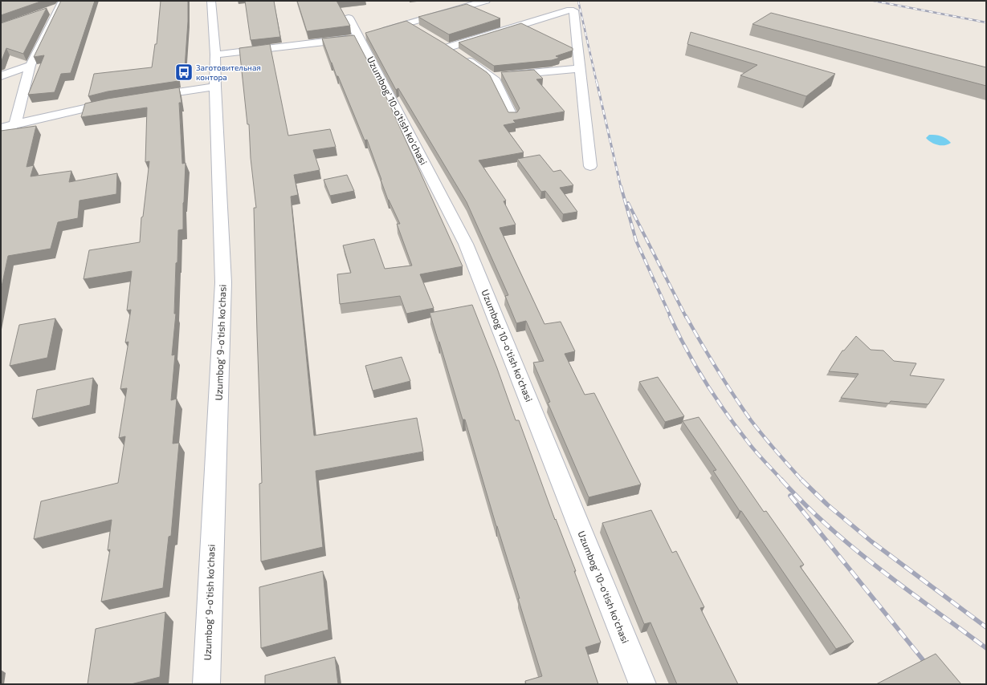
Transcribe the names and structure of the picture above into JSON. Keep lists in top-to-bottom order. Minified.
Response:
{"streets":{"street":["Uzumbog' 10-o'tish ko'chasi","Uzumbog' 9-o'tish ko'chasi"]},"places":{"bus stop":["Заготовительная контора"]}}
